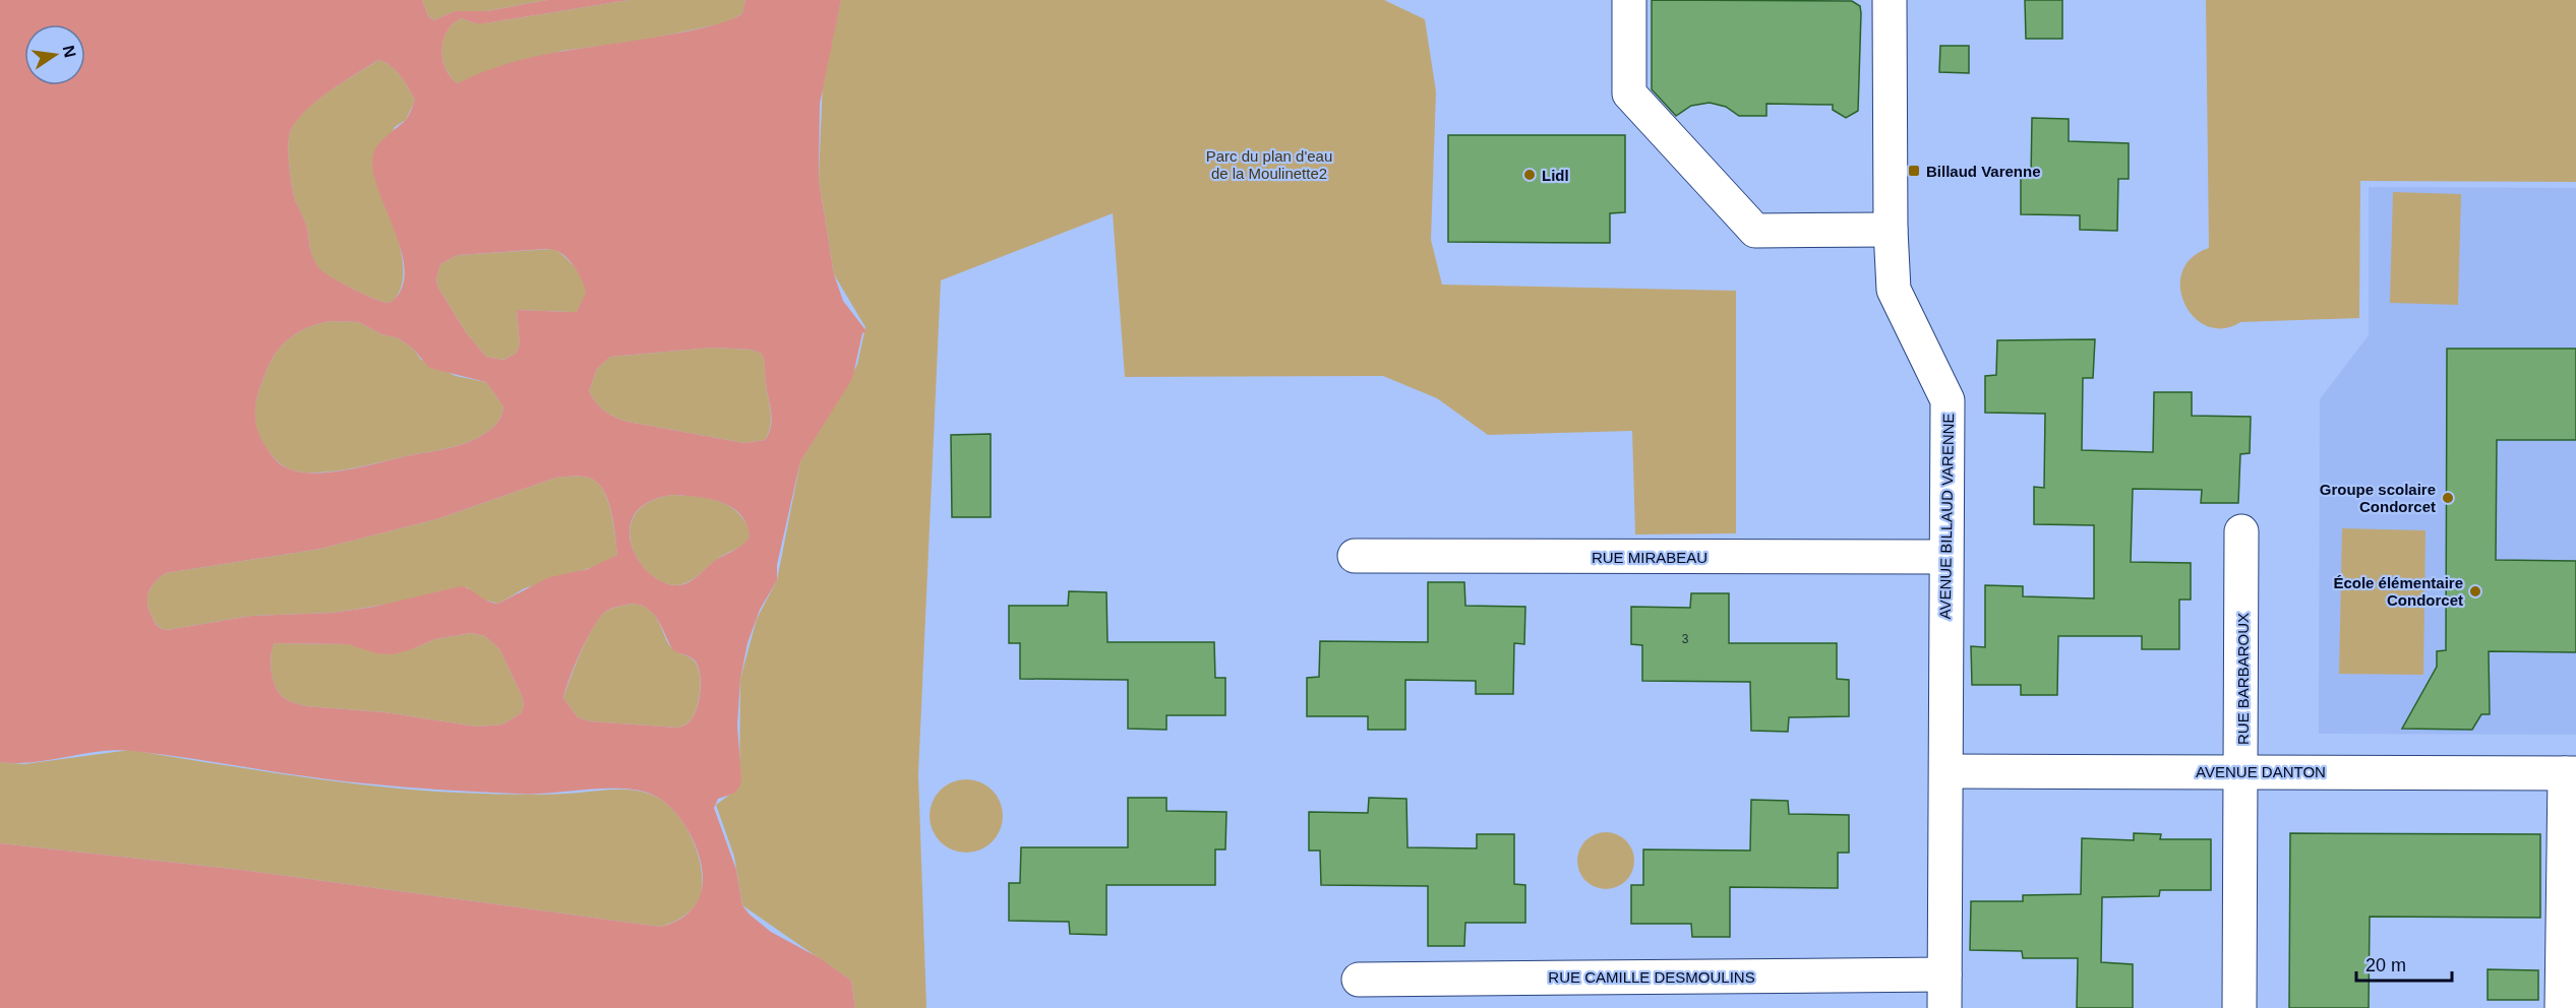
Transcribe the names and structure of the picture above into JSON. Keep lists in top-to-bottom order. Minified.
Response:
{"streets":{"street":["AVENUE BILLAUD VARENNE","RUE MIRABEAU","RUE BARBAROUX","AVENUE DANTON","RUE CAMILLE DESMOULINS"]},"crossings":[["AVENUE BILLAUD VARENNE","RUE MIRABEAU"],["AVENUE BILLAUD VARENNE","AVENUE DANTON"],["AVENUE BILLAUD VARENNE","RUE CAMILLE DESMOULINS"],["RUE BARBAROUX","AVENUE DANTON"]],"parks":["Parc du plan d'eau de la Moulinette2"],"places":{"transit":["Billaud Varenne"],"other":["Lidl","Groupe scolaire Condorcet","École élémentaire Condorcet"]},"house_numbers":["3"],"scale_bar":"20 m","north":"right"}
